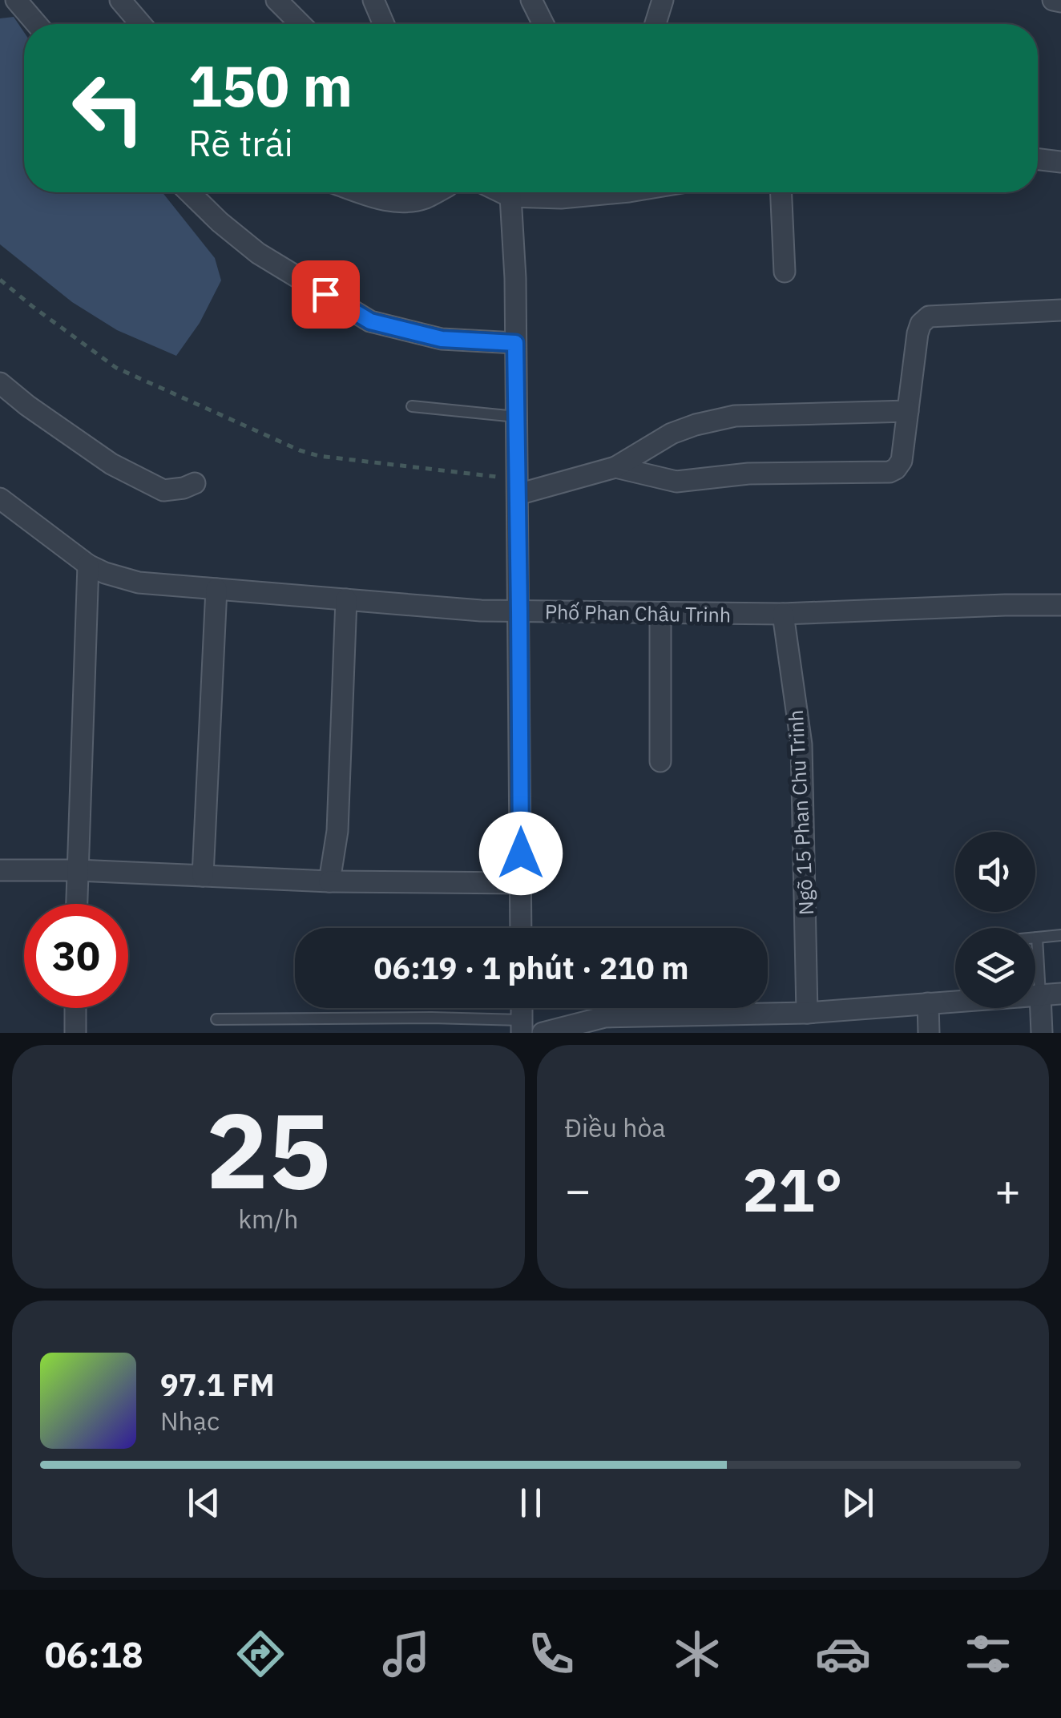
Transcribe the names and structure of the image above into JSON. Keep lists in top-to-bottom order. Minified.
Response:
{"streets":{"street":["Phố Phan Châu Trinh","Ngõ 15 Phan Chu Trinh"]},"crossings":[["Phố Phan Châu Trinh","Ngõ 15 Phan Chu Trinh"]],"page":{"turn":["150 m","Rẽ trái"],"limit":"30","trip":"06:19 · 1 phút · 210 m","tile":[["25","km/h"],"Điều hòa"],"heat":["−","21°","+"],"song":["97.1 FM","Nhạc"],"tabs":"06:18"}}
